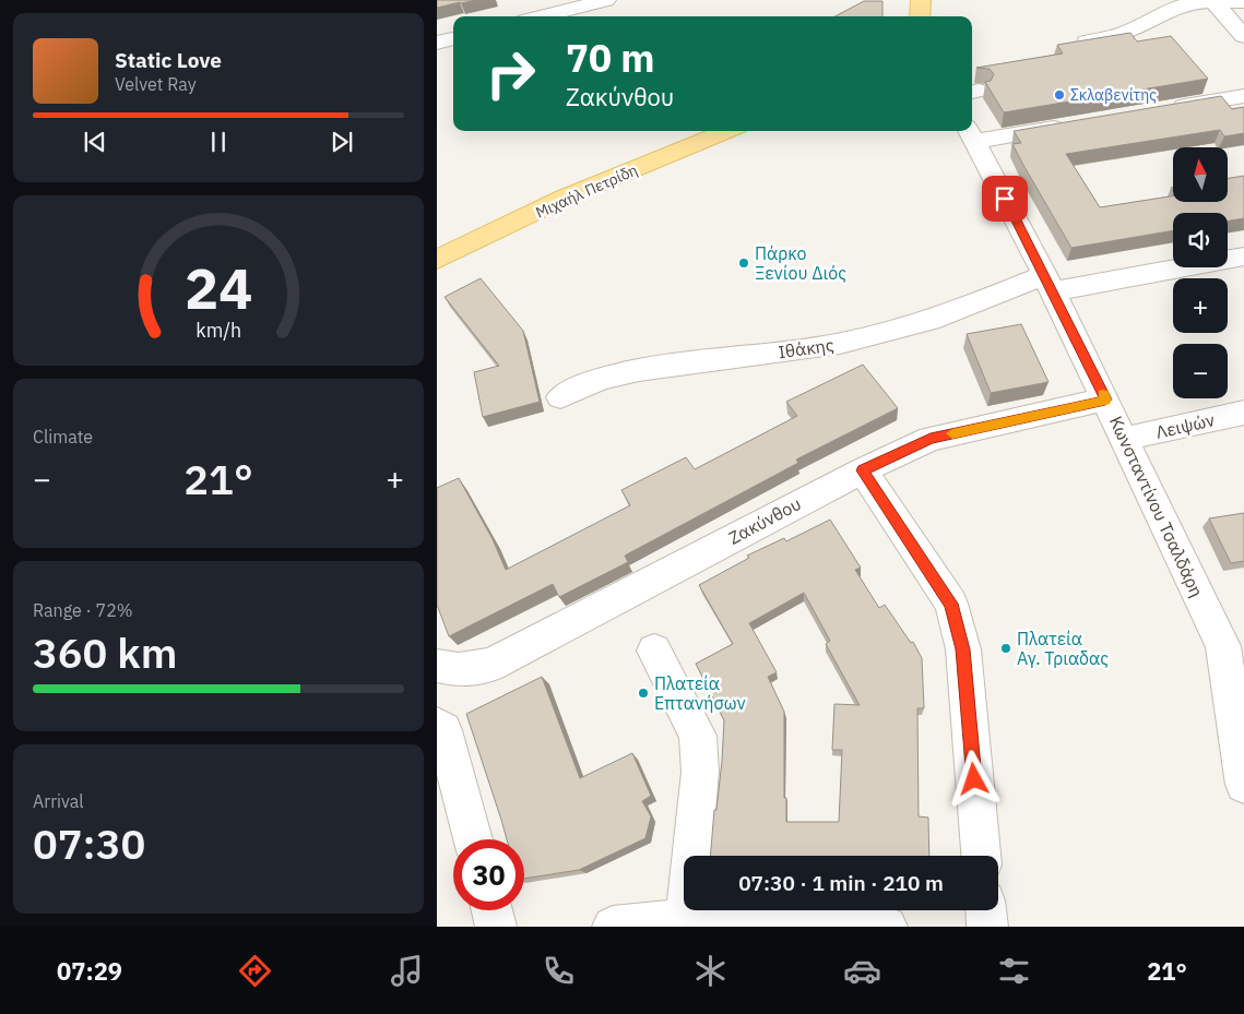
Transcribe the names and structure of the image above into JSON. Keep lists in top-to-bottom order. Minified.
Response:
{"streets":{"main road":["Μιχαήλ Πετρίδη"],"street":["Ιθάκης","Λειψών","Κωνσταντίνου Τσαλδάρη","Ζακύνθου"]},"crossings":[["Ιθάκης","Κωνσταντίνου Τσαλδάρη"],["Λειψών","Κωνσταντίνου Τσαλδάρη"],["Κωνσταντίνου Τσαλδάρη","Ζακύνθου"]],"places":["Σκλαβενίτης","Πάρκο Ξενίου Διός","Πλατεία Αγ. Τριαδας","Πλατεία Επτανήσων"],"north":"top","page":{"turn":["70 m","Ζακύνθου"],"song":["Static Love","Velvet Ray"],"map_buttons":["+","−"],"tile":["Climate",["Range · 72%","360 km"],["Arrival","07:30"]],"heat":["−","21°","+"],"limit":"30","trip":"07:30 · 1 min · 210 m","tabs":["07:29","21°"],"gauge":["24","km/h"]}}
